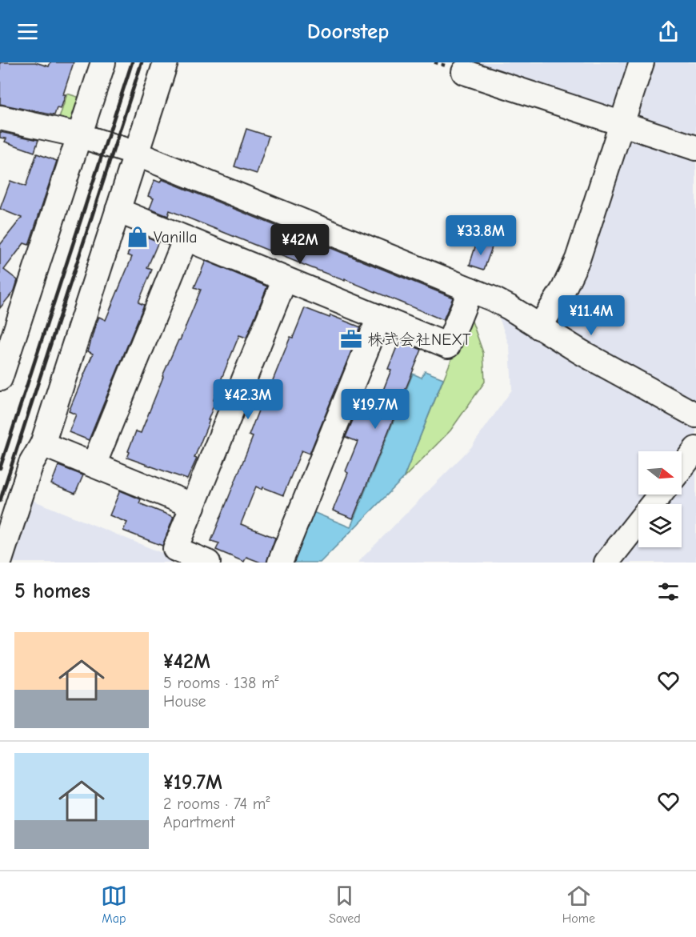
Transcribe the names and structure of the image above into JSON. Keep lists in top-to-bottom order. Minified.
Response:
{"places":{"shop":["Vanilla"],"office":["株式会社NEXT"]},"north":"right","page":{"header":"Doorstep","price":["¥33.8M","¥42M","¥11.4M","¥42.3M","¥19.7M"],"heading":"5 homes","list":[{"name":"¥42M","note":"5 rooms · 138 m² · House"},{"name":"¥19.7M","note":"2 rooms · 74 m² · Apartment"}],"tabs":["Map","Saved","Home"]}}
